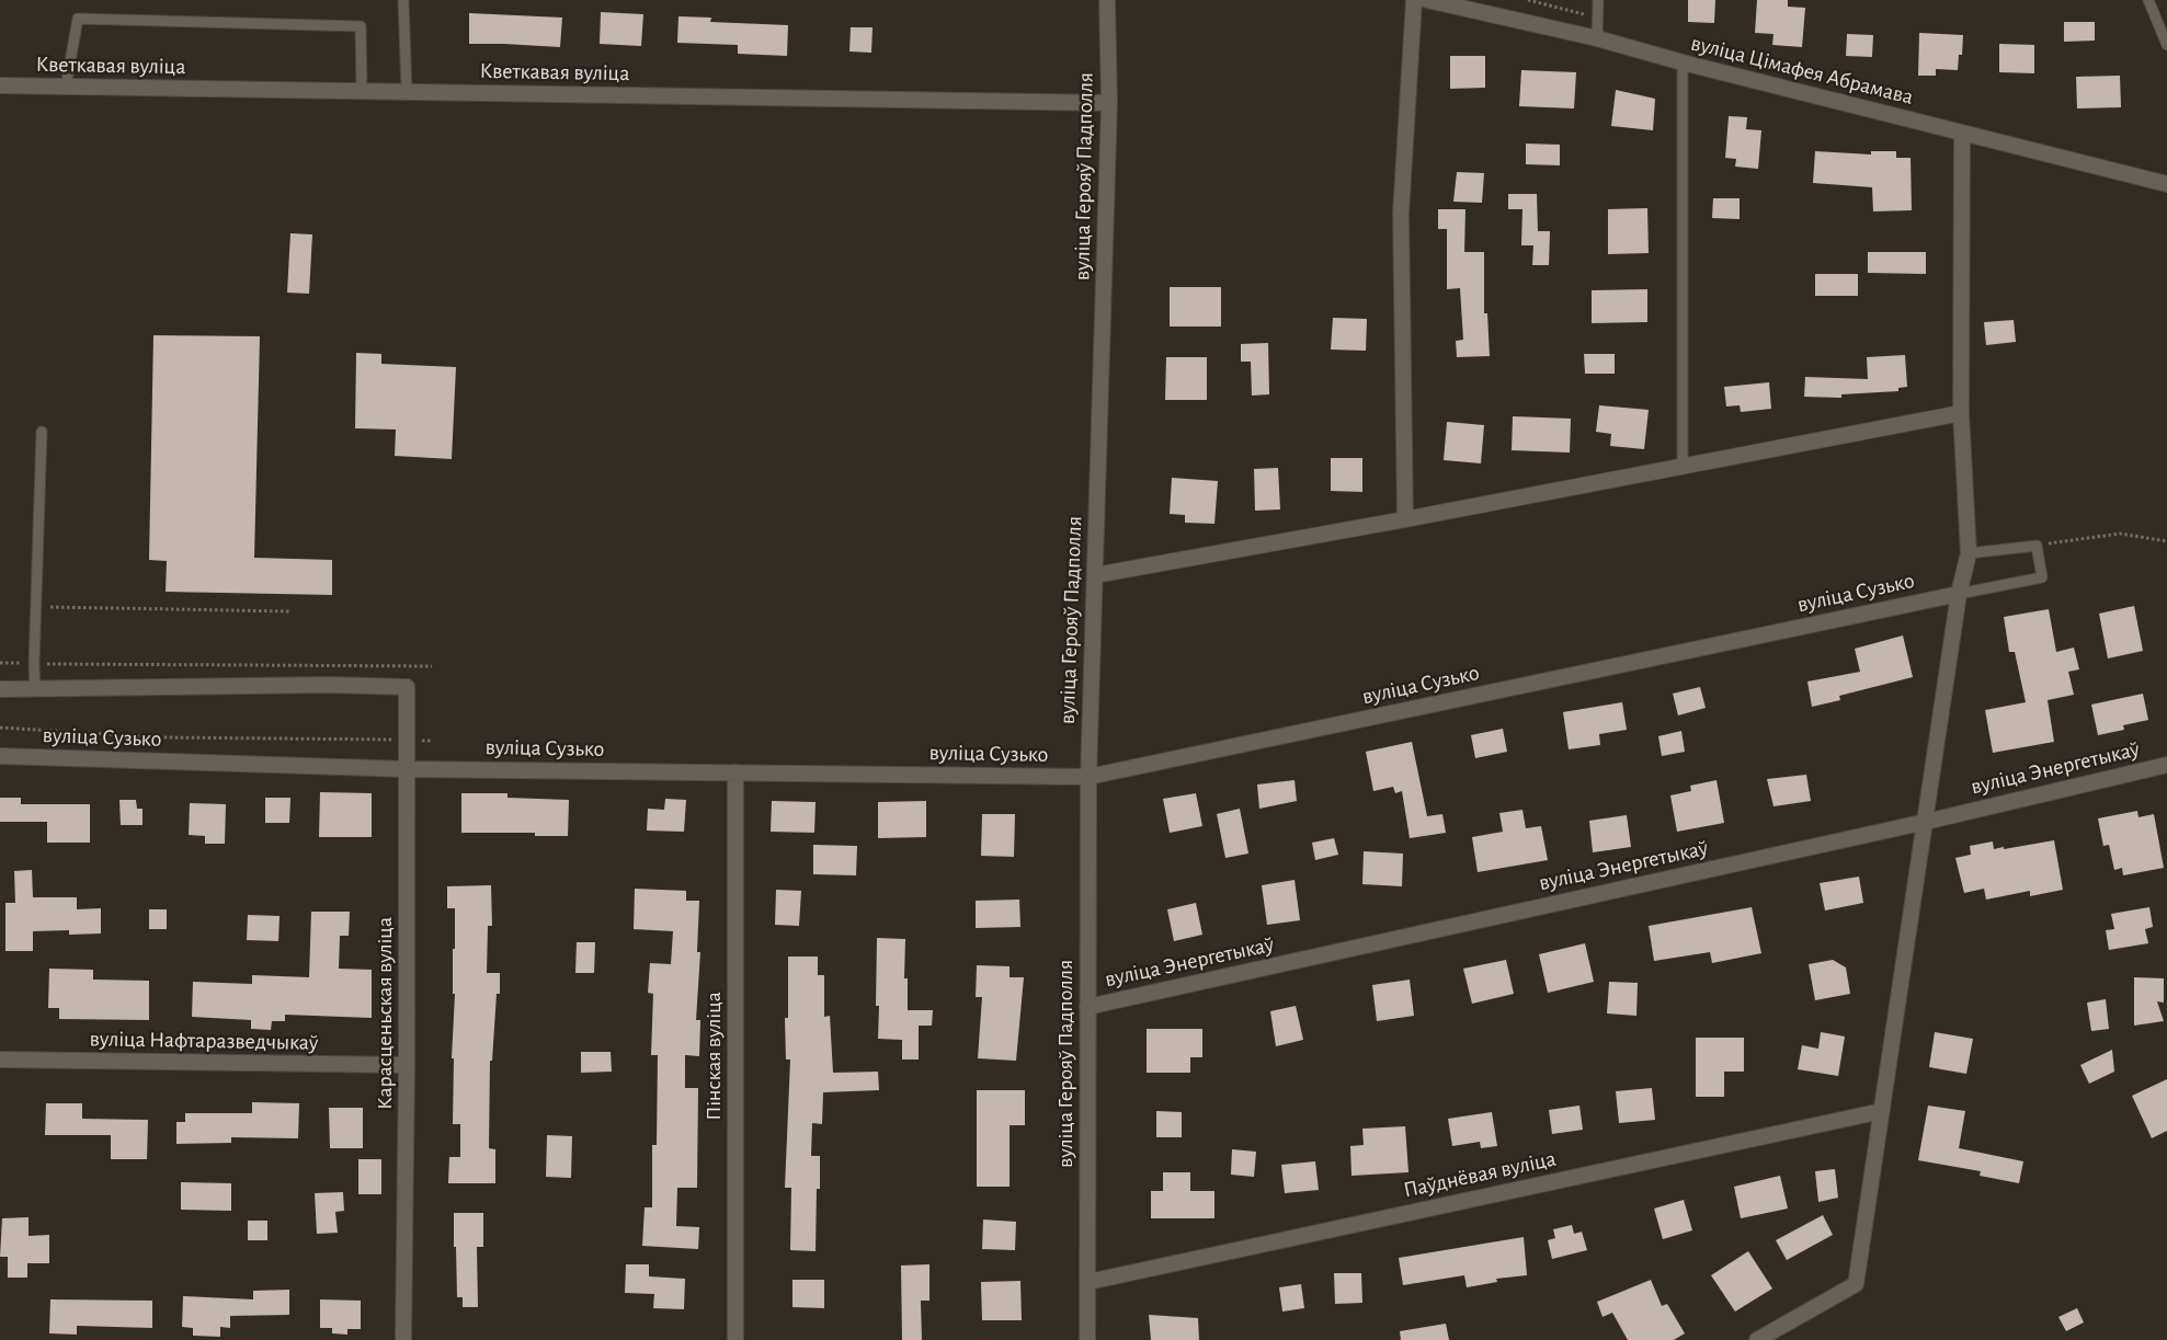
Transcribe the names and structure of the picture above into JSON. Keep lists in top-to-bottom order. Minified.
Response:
{"streets":{"street":["Кветкавая вуліца","вуліца Цімафея Абрамава","вуліца Герояў Падполля","вуліца Сузько","вуліца Энергетыкаў","Карасценьская вуліца","вуліца Нафтаразведчыкаў","Пінская вуліца","Паўднёвая вуліца"]},"crossings":[["Кветкавая вуліца","вуліца Герояў Падполля"],["вуліца Герояў Падполля","вуліца Сузько"],["вуліца Герояў Падполля","вуліца Энергетыкаў"],["вуліца Герояў Падполля","Паўднёвая вуліца"],["вуліца Сузько","Карасценьская вуліца"],["вуліца Сузько","Пінская вуліца"],["Карасценьская вуліца","вуліца Нафтаразведчыкаў"]]}
